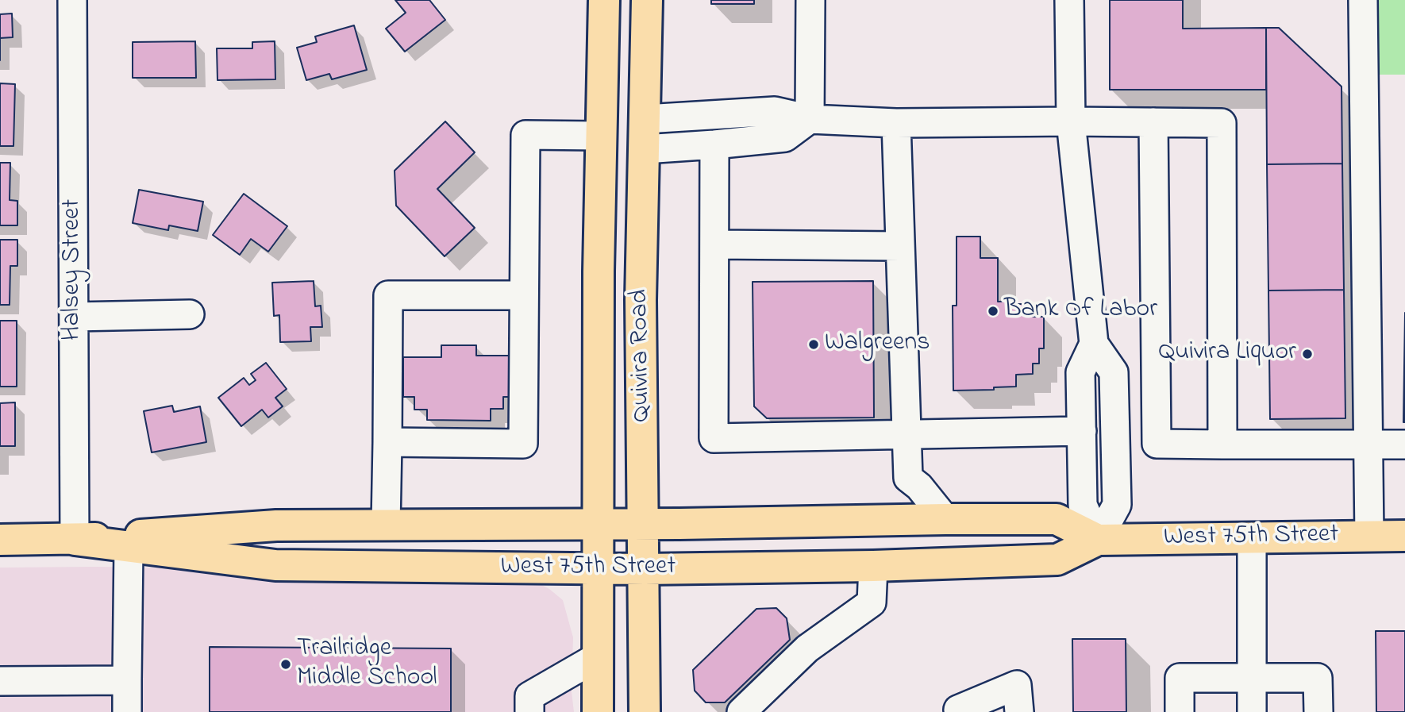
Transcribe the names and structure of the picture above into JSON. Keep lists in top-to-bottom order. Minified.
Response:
{"streets":{"main road":["Quivira Road","West 75th Street"],"street":["Halsey Street"]},"crossings":[["Halsey Street","West 75th Street"],["Quivira Road","West 75th Street"]],"places":["Bank Of Labor","Walgreens","Quivira Liquor","Trailridge Middle School"]}
